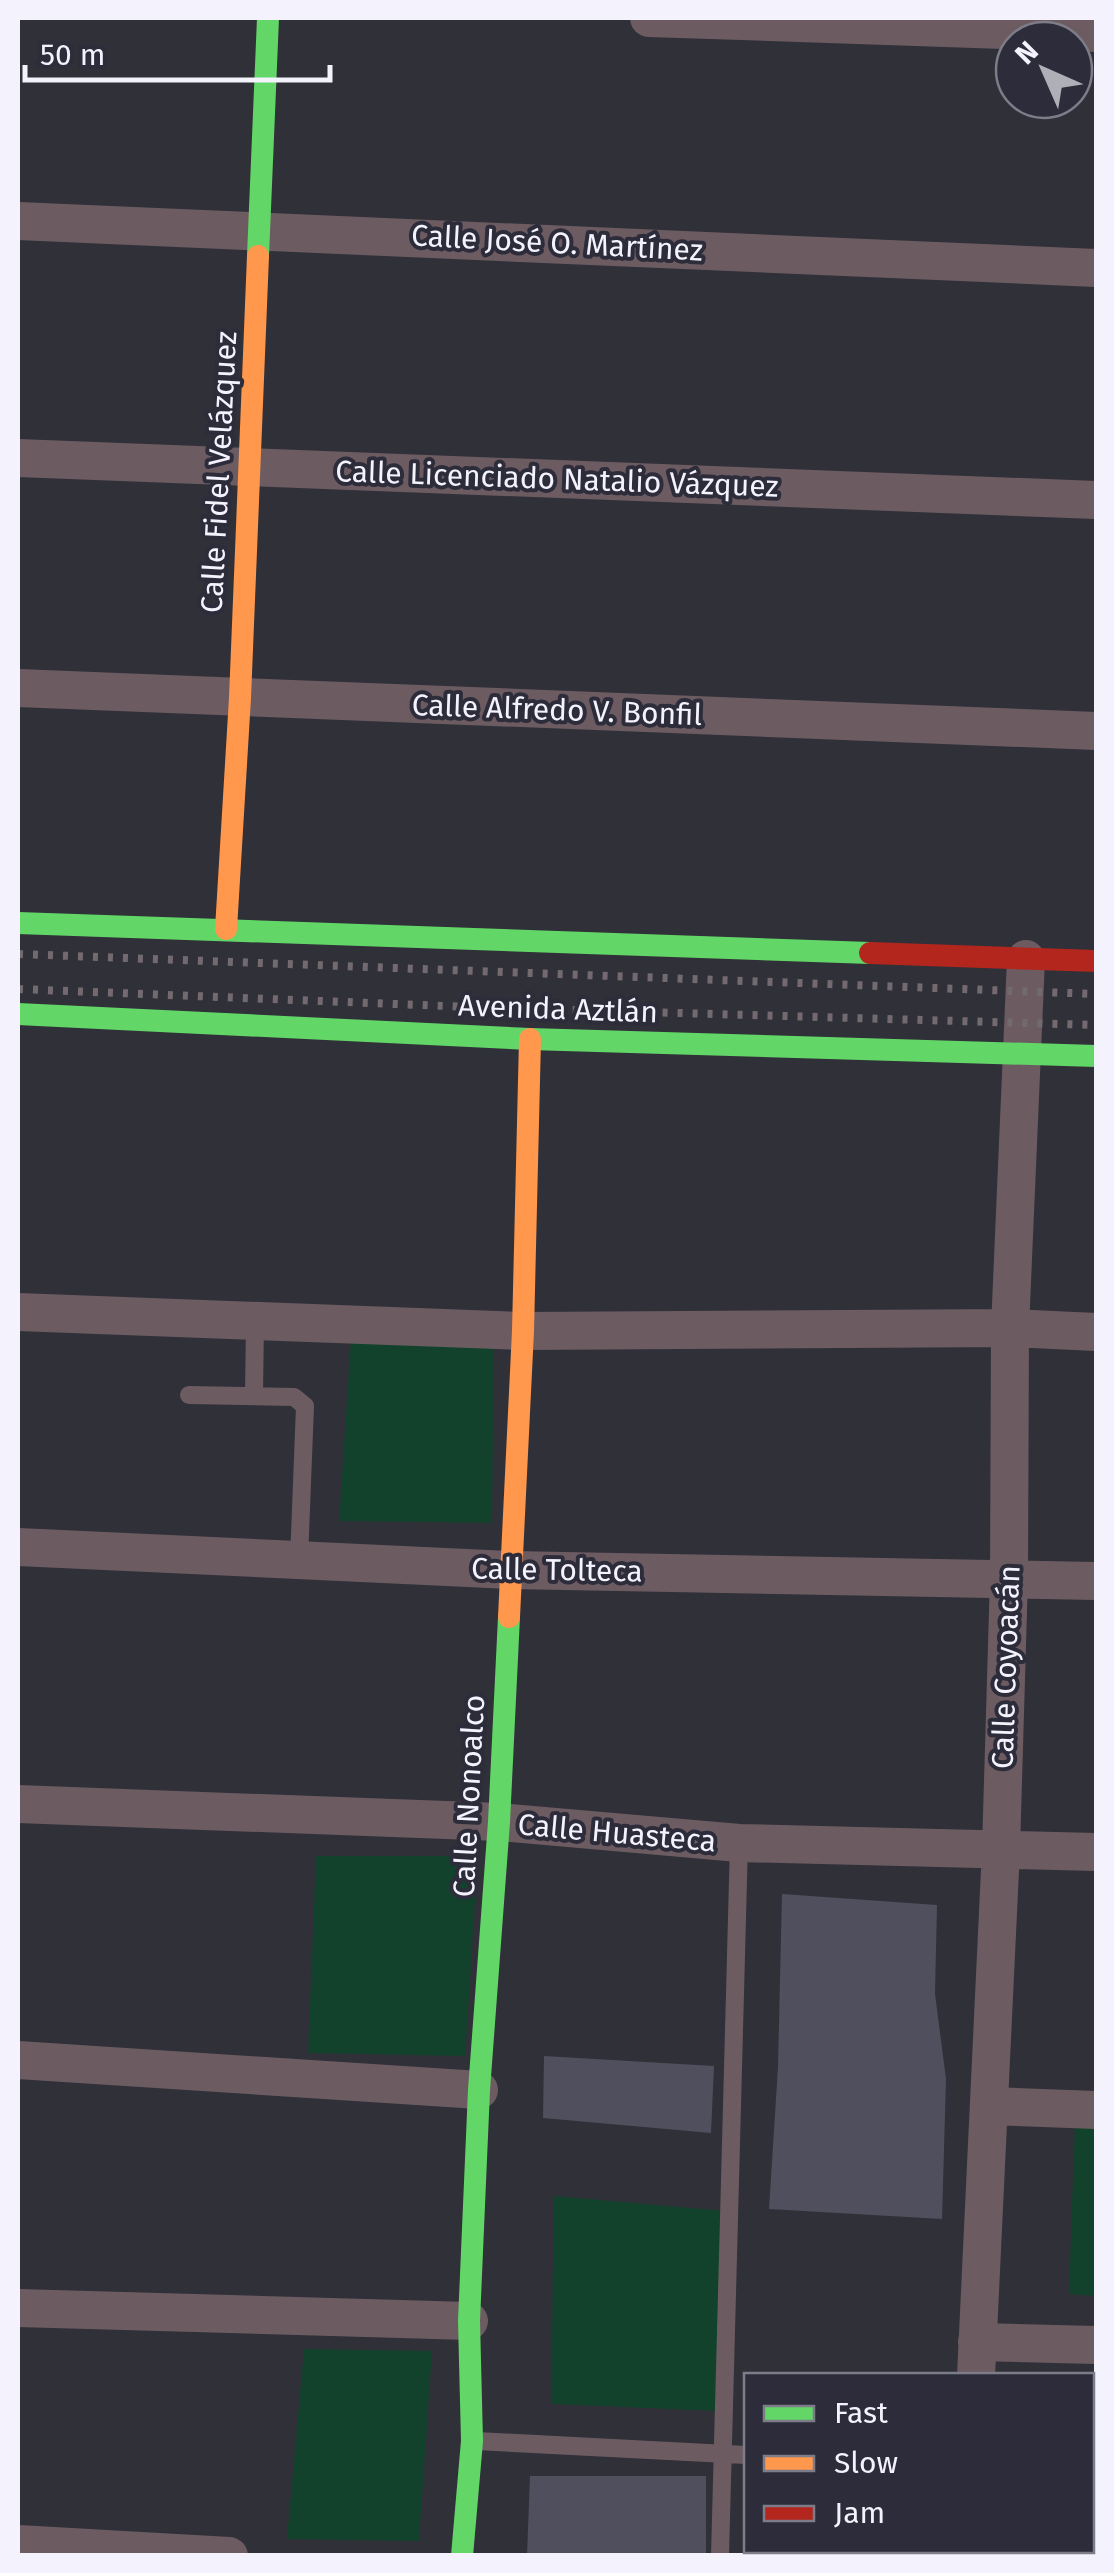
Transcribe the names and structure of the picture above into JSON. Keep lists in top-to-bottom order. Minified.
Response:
{"streets":{"street":["Calle José O. Martínez","Calle Fidel Velázquez","Calle Licenciado Natalio Vázquez","Calle Alfredo V. Bonfil","Avenida Aztlán","Calle Tolteca","Calle Coyoacán","Calle Nonoalco","Calle Huasteca"]},"crossings":[["Calle José O. Martínez","Calle Fidel Velázquez"],["Calle Fidel Velázquez","Calle Licenciado Natalio Vázquez"],["Calle Fidel Velázquez","Calle Alfredo V. Bonfil"],["Avenida Aztlán","Calle Coyoacán"],["Avenida Aztlán","Calle Nonoalco"],["Calle Tolteca","Calle Coyoacán"],["Calle Tolteca","Calle Nonoalco"],["Calle Coyoacán","Calle Huasteca"],["Calle Nonoalco","Calle Huasteca"]],"legend":["Fast","Slow","Jam"],"scale_bar":"50 m","north":"top left"}
